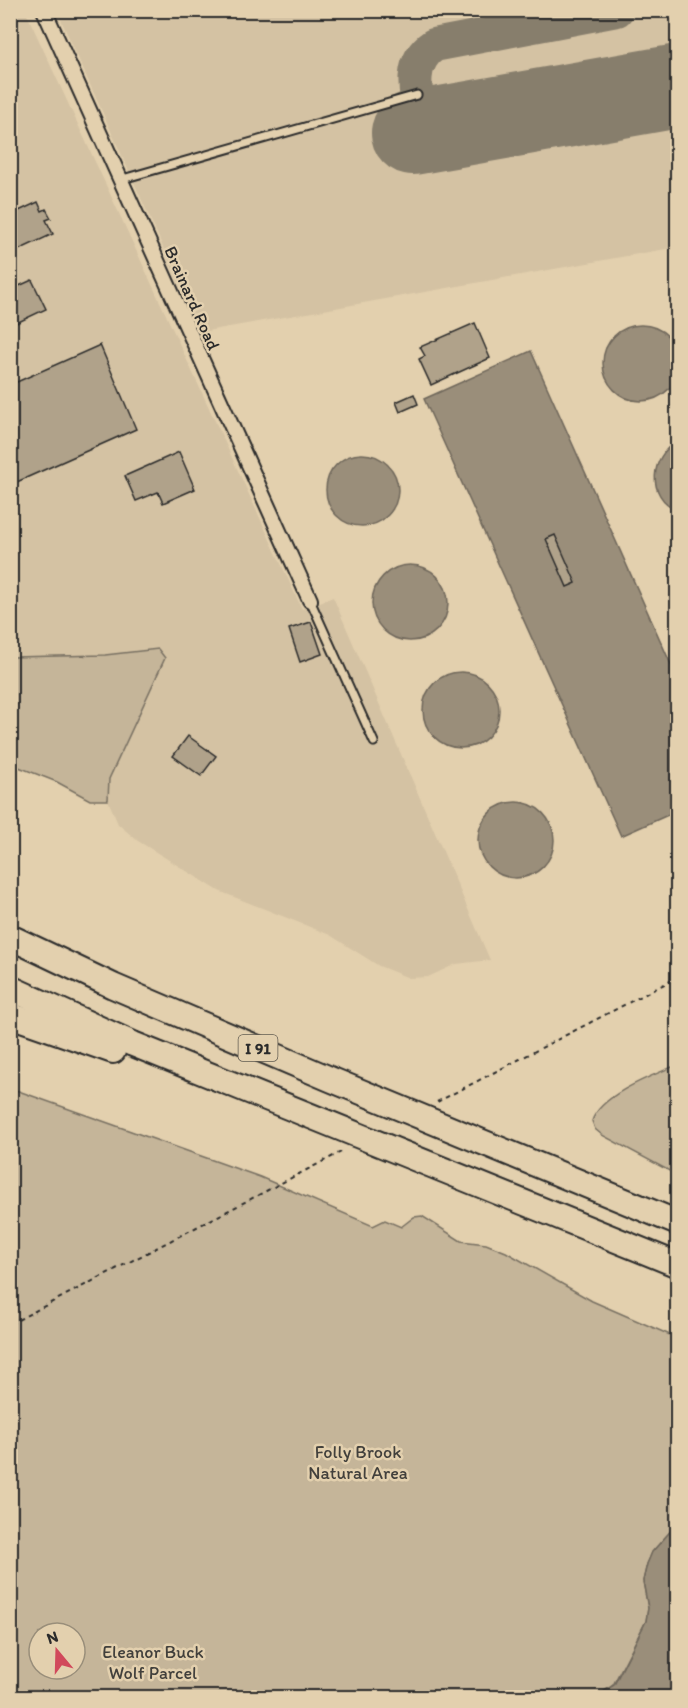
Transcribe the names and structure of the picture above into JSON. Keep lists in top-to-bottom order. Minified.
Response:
{"streets":{"highway":["I 91"],"street":["Brainard Road"]},"parks":["Folly Brook Natural Area","Eleanor Buck Wolf Parcel"],"north":"top"}
